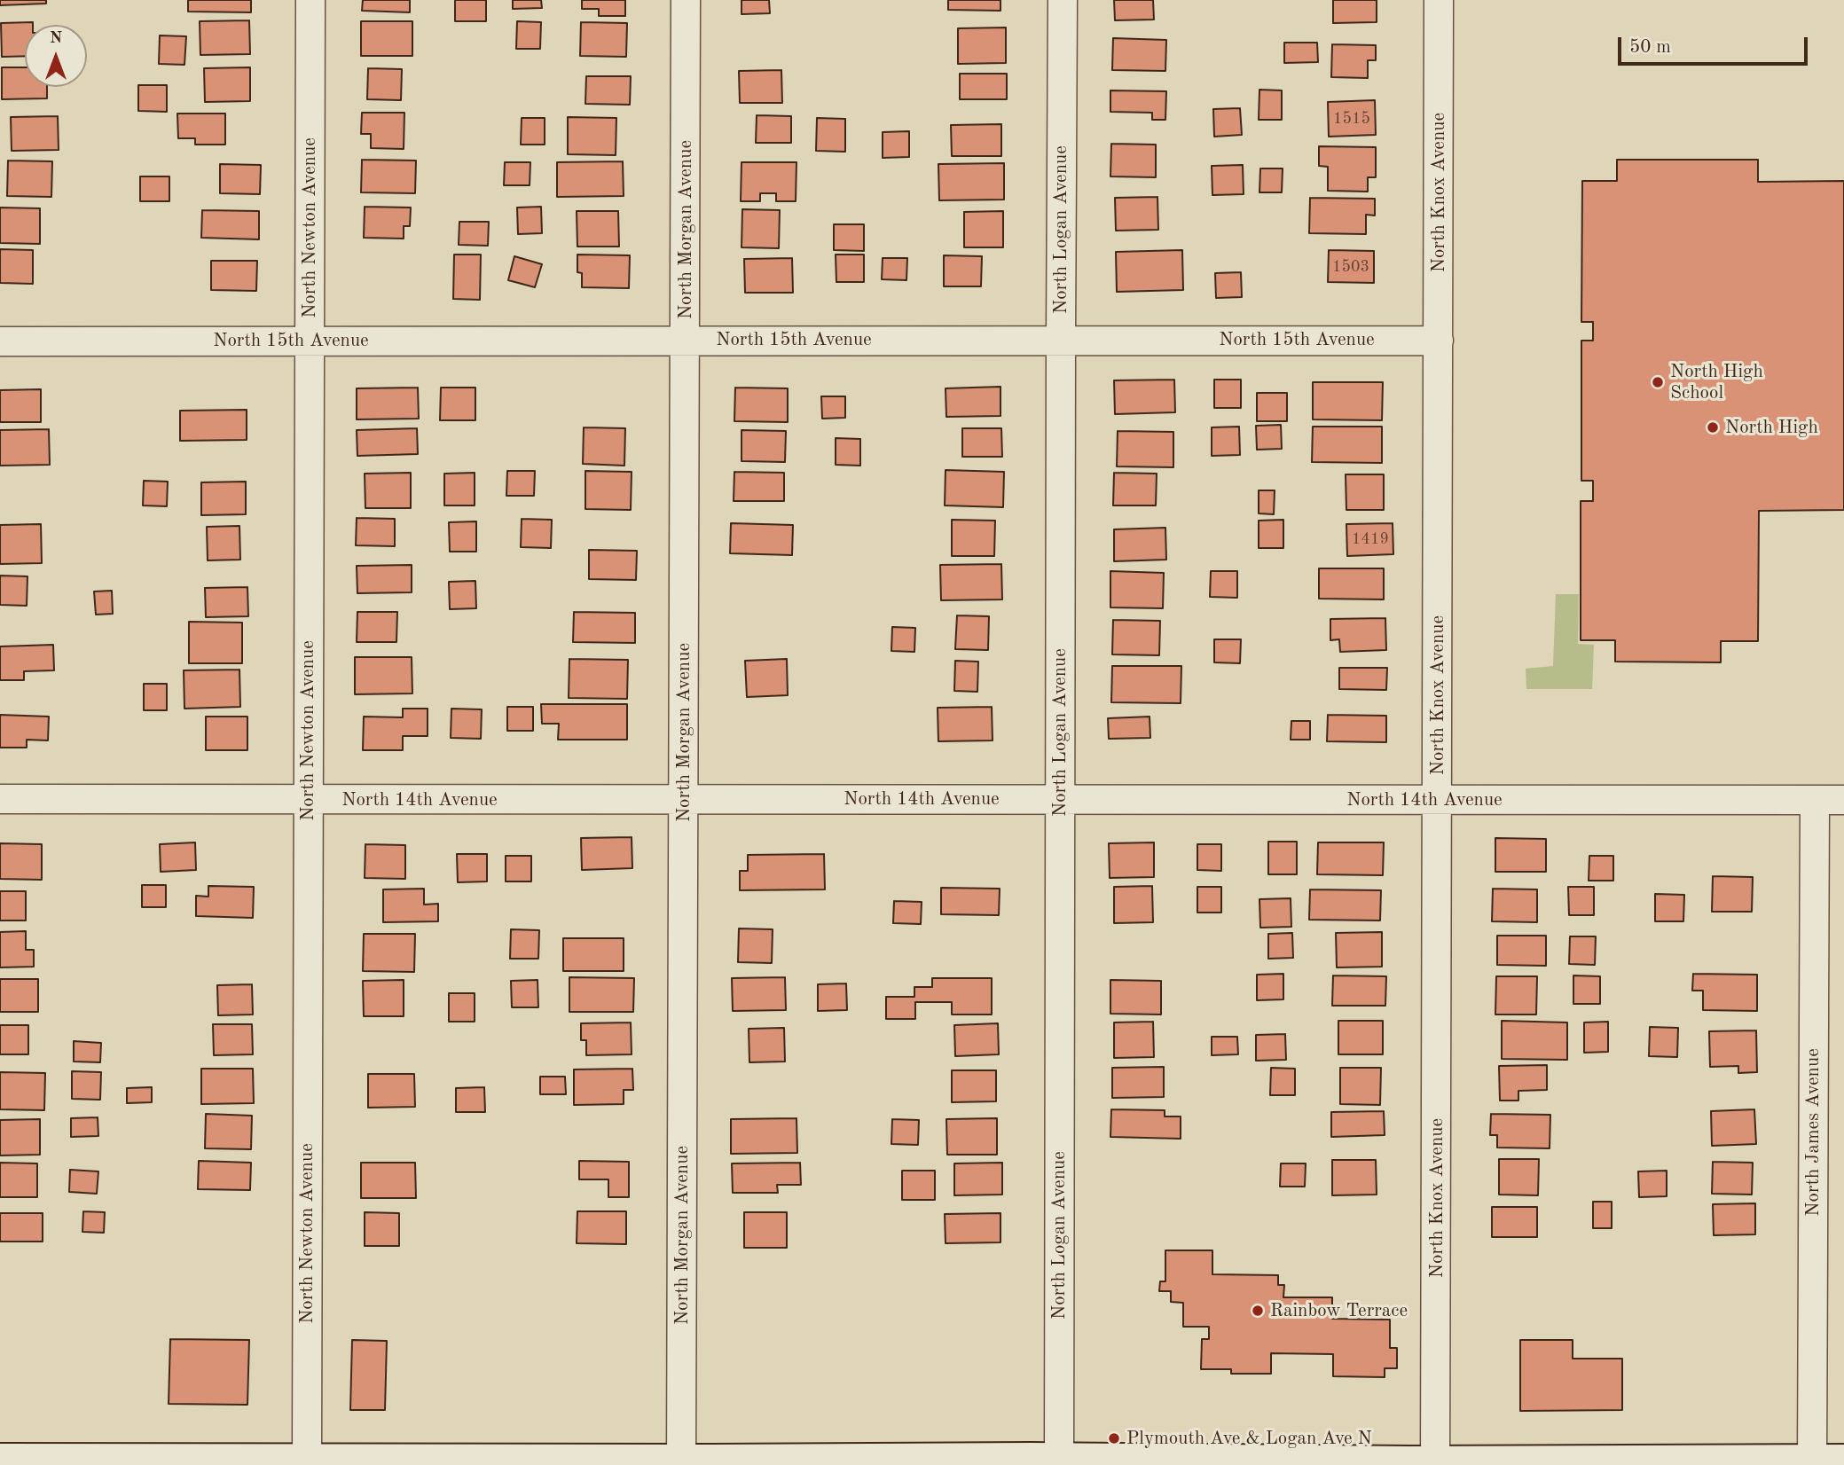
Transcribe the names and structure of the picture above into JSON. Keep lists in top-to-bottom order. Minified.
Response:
{"streets":{"street":["North Knox Avenue","North Newton Avenue","North Morgan Avenue","North Logan Avenue","North 15th Avenue","North 14th Avenue","North James Avenue"]},"crossings":[["North Knox Avenue","North 15th Avenue"],["North Knox Avenue","North 14th Avenue"],["North Newton Avenue","North 15th Avenue"],["North Newton Avenue","North 14th Avenue"],["North Morgan Avenue","North 15th Avenue"],["North Morgan Avenue","North 14th Avenue"],["North Logan Avenue","North 15th Avenue"],["North Logan Avenue","North 14th Avenue"],["North 14th Avenue","North James Avenue"]],"places":["North High School","North High","Rainbow Terrace","Plymouth Ave & Logan Ave N"],"house_numbers":["1515","1503","1419"],"scale_bar":"50 m","north":"top"}
